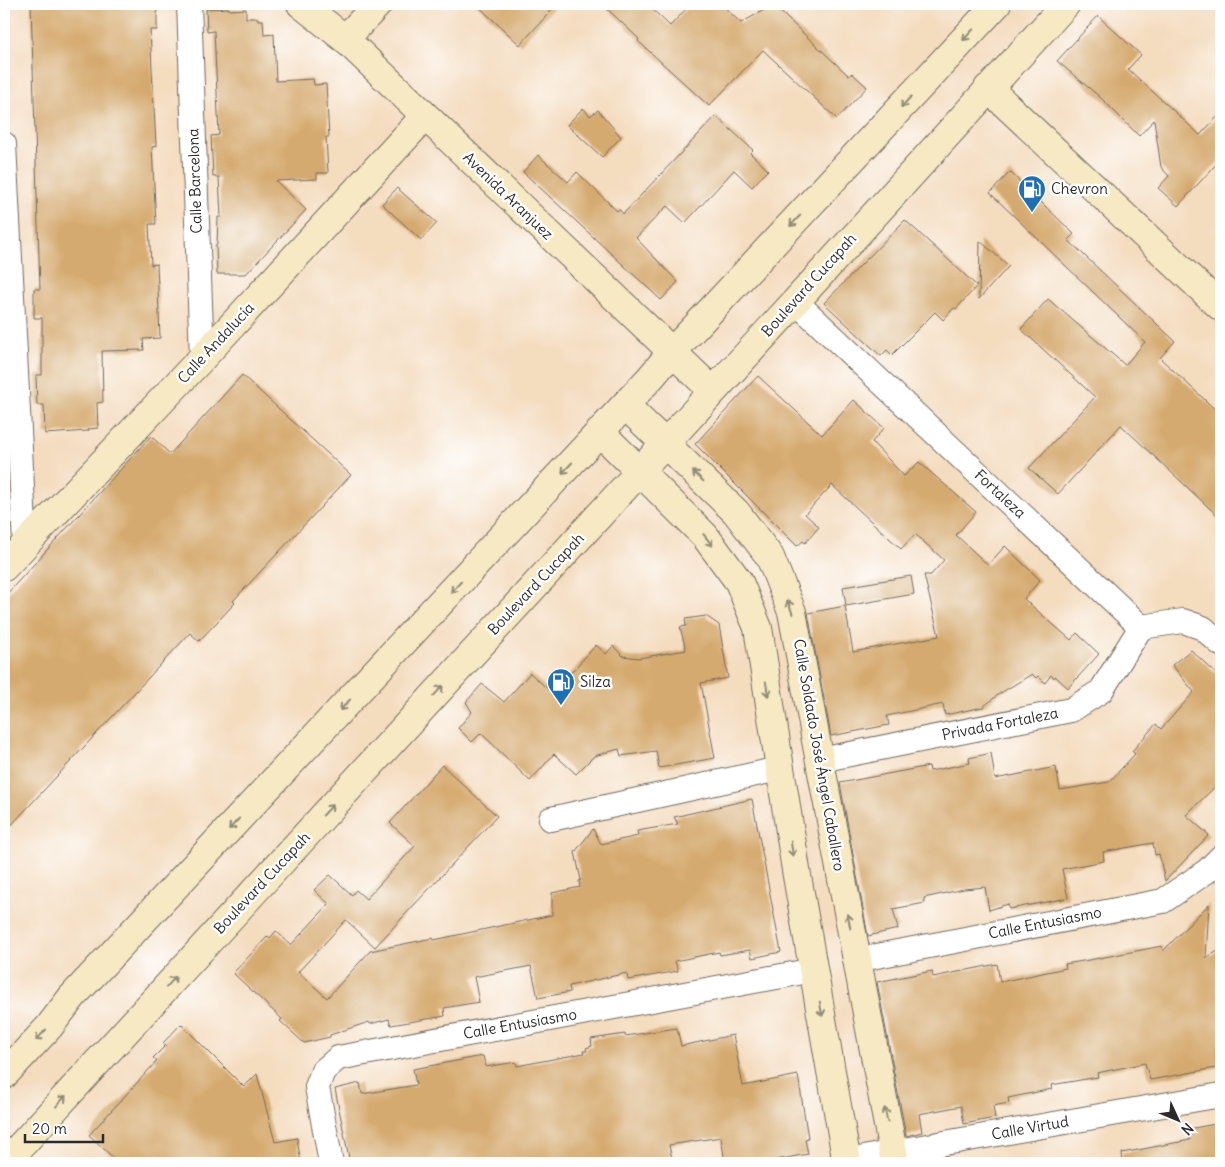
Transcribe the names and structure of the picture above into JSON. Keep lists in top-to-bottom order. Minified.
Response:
{"streets":{"street":["Calle Barcelona","Avenida Aranjuez","Boulevard Cucapah","Calle Andalucía","Fortaleza","Privada Fortaleza","Calle Soldado José Ángel Caballero","Calle Entusiasmo","Calle Virtud"]},"crossings":[["Calle Barcelona","Calle Andalucía"],["Avenida Aranjuez","Boulevard Cucapah"],["Avenida Aranjuez","Calle Andalucía"],["Boulevard Cucapah","Fortaleza"],["Boulevard Cucapah","Calle Soldado José Ángel Caballero"],["Fortaleza","Privada Fortaleza"],["Privada Fortaleza","Calle Soldado José Ángel Caballero"],["Calle Soldado José Ángel Caballero","Calle Entusiasmo"],["Calle Soldado José Ángel Caballero","Calle Virtud"]],"places":{"fuel station":["Chevron","Silza"]},"scale_bar":"20 m","north":"bottom right"}
